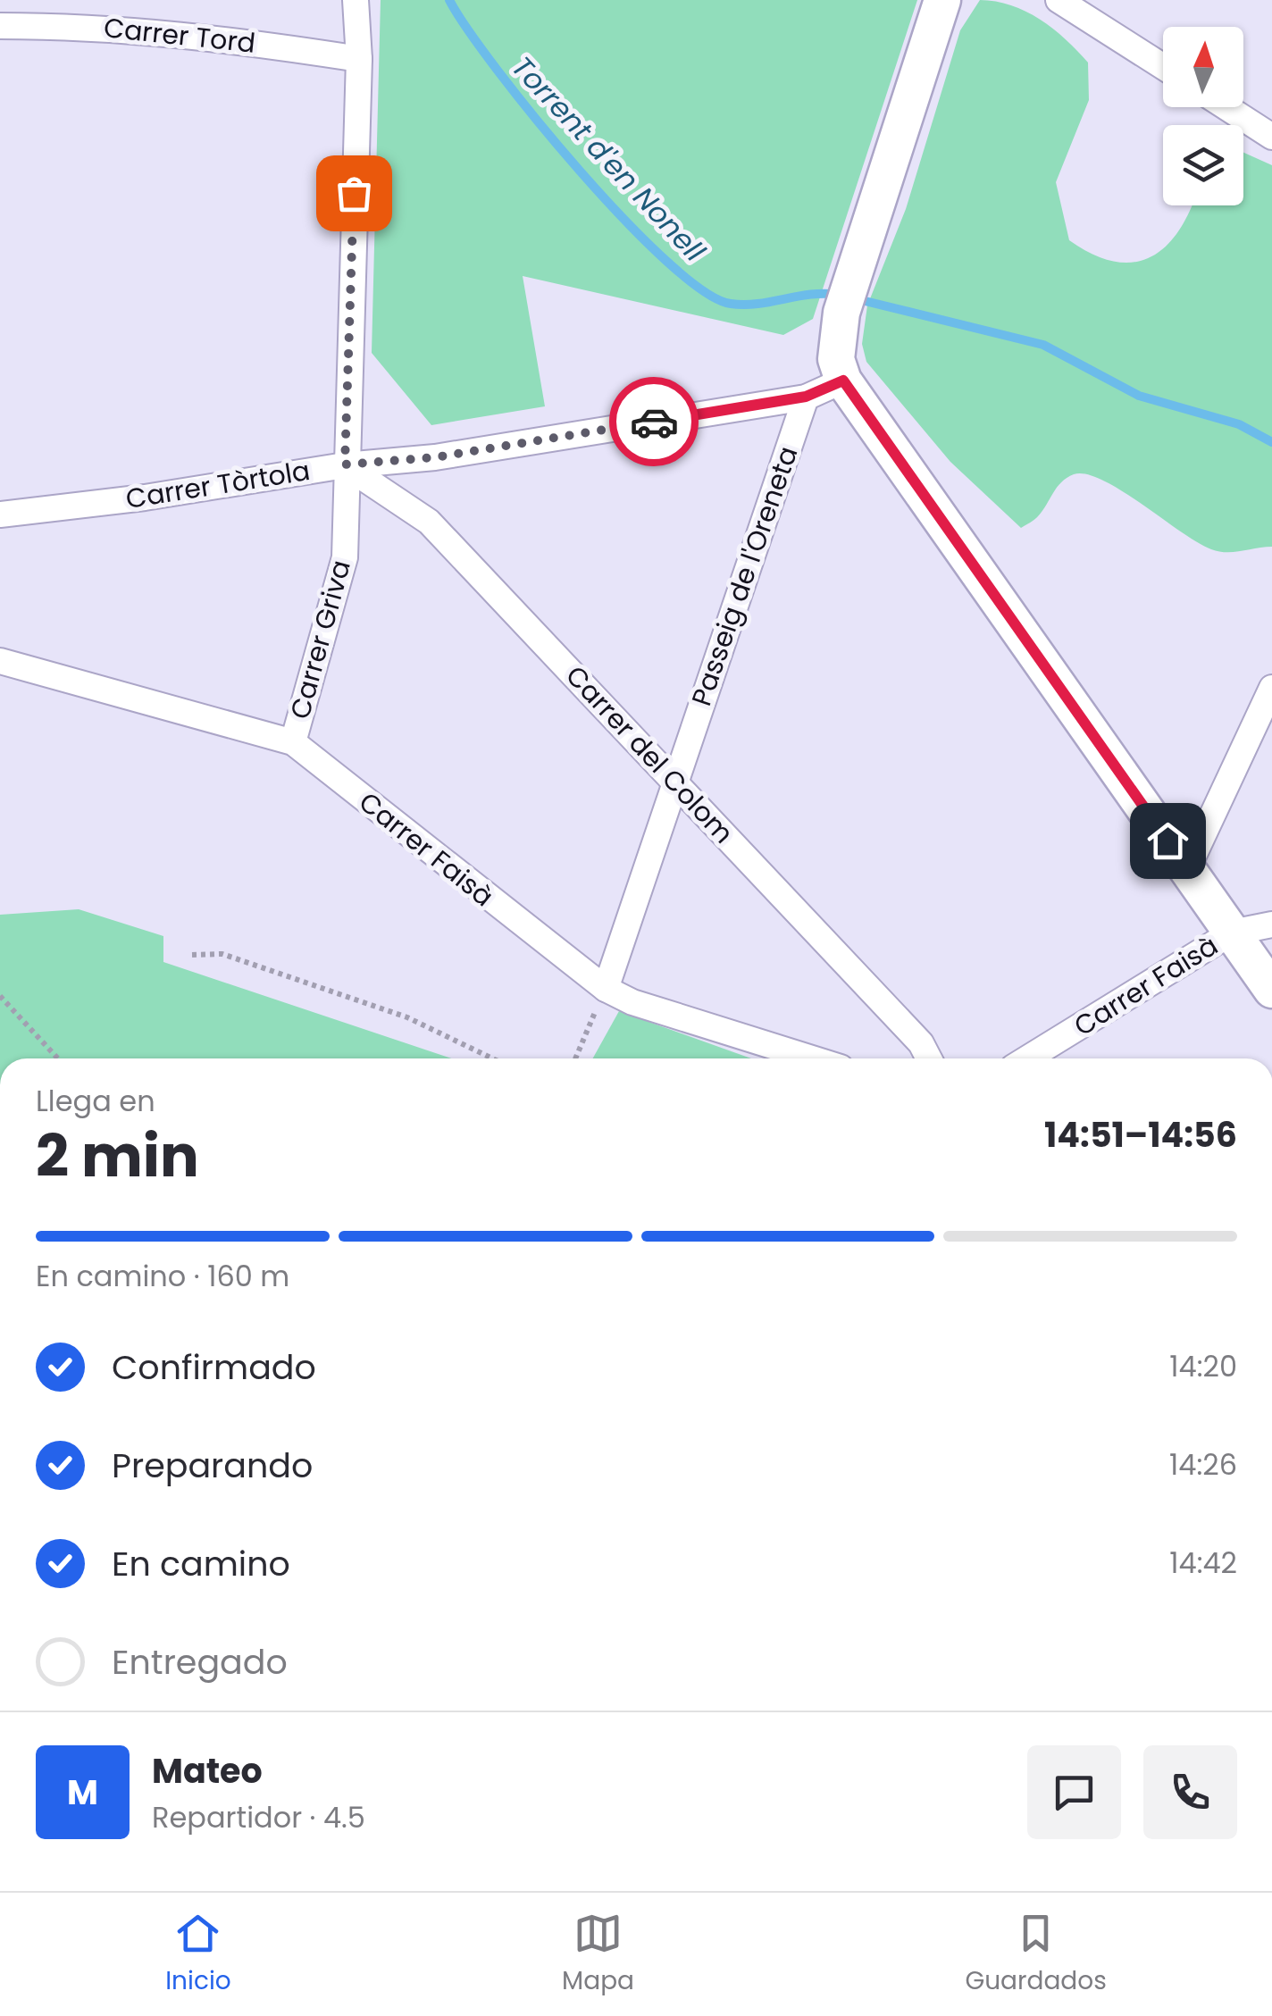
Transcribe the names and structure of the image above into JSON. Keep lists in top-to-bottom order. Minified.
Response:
{"streets":{"street":["Carrer Tord","Carrer Tòrtola","Passeig de l'Oreneta","Carrer Griva","Carrer del Colom","Carrer Faisà"]},"crossings":[["Carrer Tord","Carrer Griva"],["Carrer Tòrtola","Passeig de l'Oreneta"],["Carrer Tòrtola","Carrer Griva"],["Carrer Tòrtola","Carrer del Colom"],["Passeig de l'Oreneta","Carrer del Colom"],["Passeig de l'Oreneta","Carrer Faisà"],["Carrer Griva","Carrer del Colom"],["Carrer Griva","Carrer Faisà"]],"water":["Torrent d'en Nonell"],"north":"top","page":{"heading":["2 min","Llega en","14:51–14:56"],"panel":["Mateo","Repartidor · 4.5"],"bar":"En camino · 160 m","list":[["Confirmado","14:20"],["Preparando","14:26"],["En camino","14:42"],"Entregado"],"round":"M","tabs":["Inicio","Mapa","Guardados"]}}
